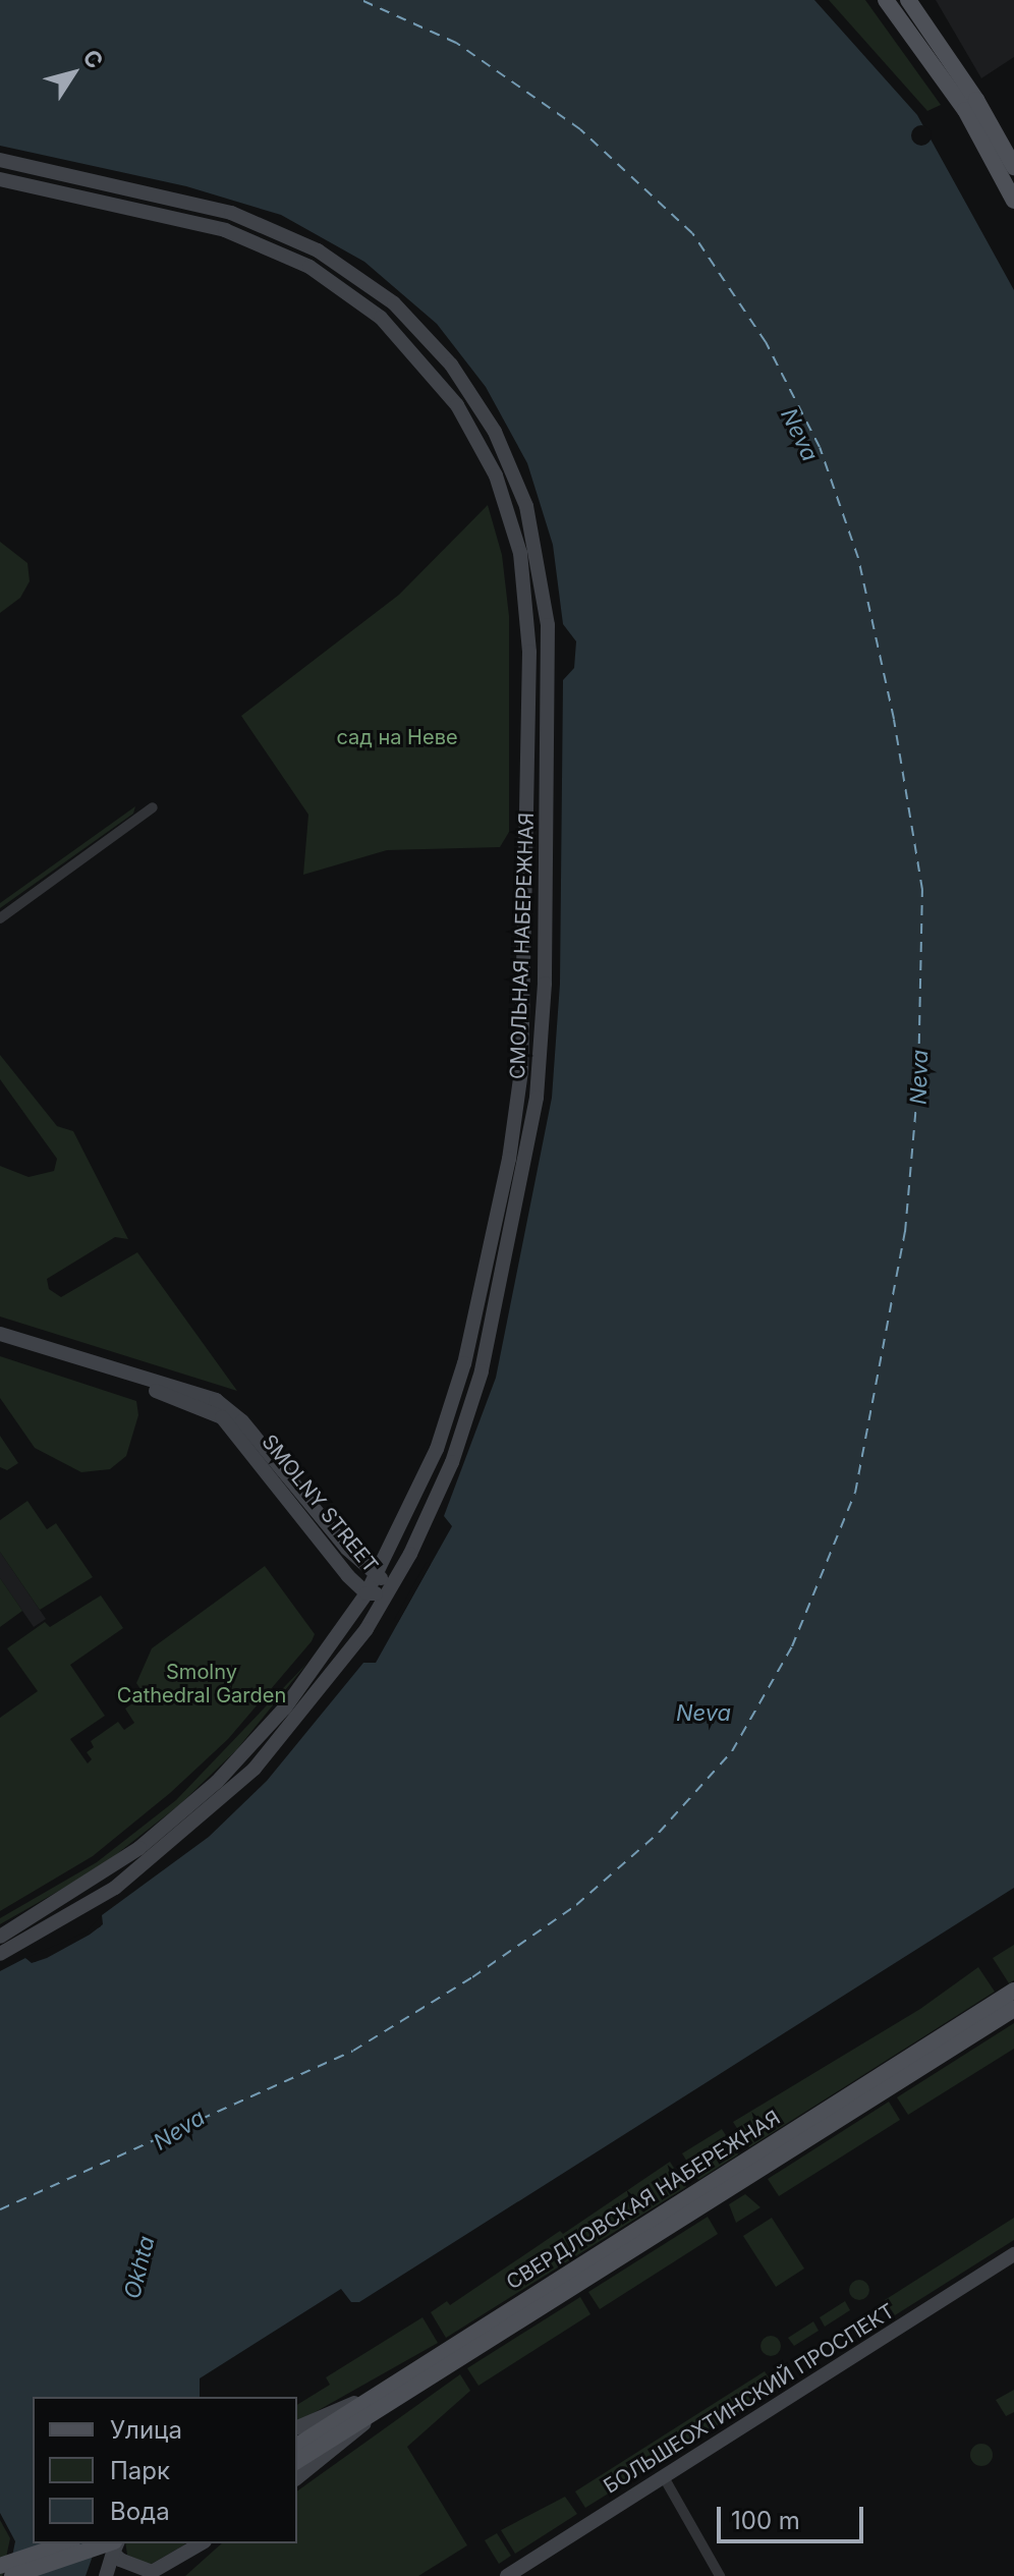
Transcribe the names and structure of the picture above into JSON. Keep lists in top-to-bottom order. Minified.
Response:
{"streets":{"main road":["СМОЛЬНАЯ НАБЕРЕЖНАЯ","SMOLNY STREET","СВЕРДЛОВСКАЯ НАБЕРЕЖНАЯ","БОЛЬШЕОХТИНСКИЙ ПРОСПЕКТ"]},"crossings":[["СМОЛЬНАЯ НАБЕРЕЖНАЯ","SMOLNY STREET"]],"water":["Neva","Okhta"],"parks":["сад на Неве","Smolny Cathedral Garden"],"legend":["Улица","Парк","Вода"],"scale_bar":"100 m","north":"top right"}
